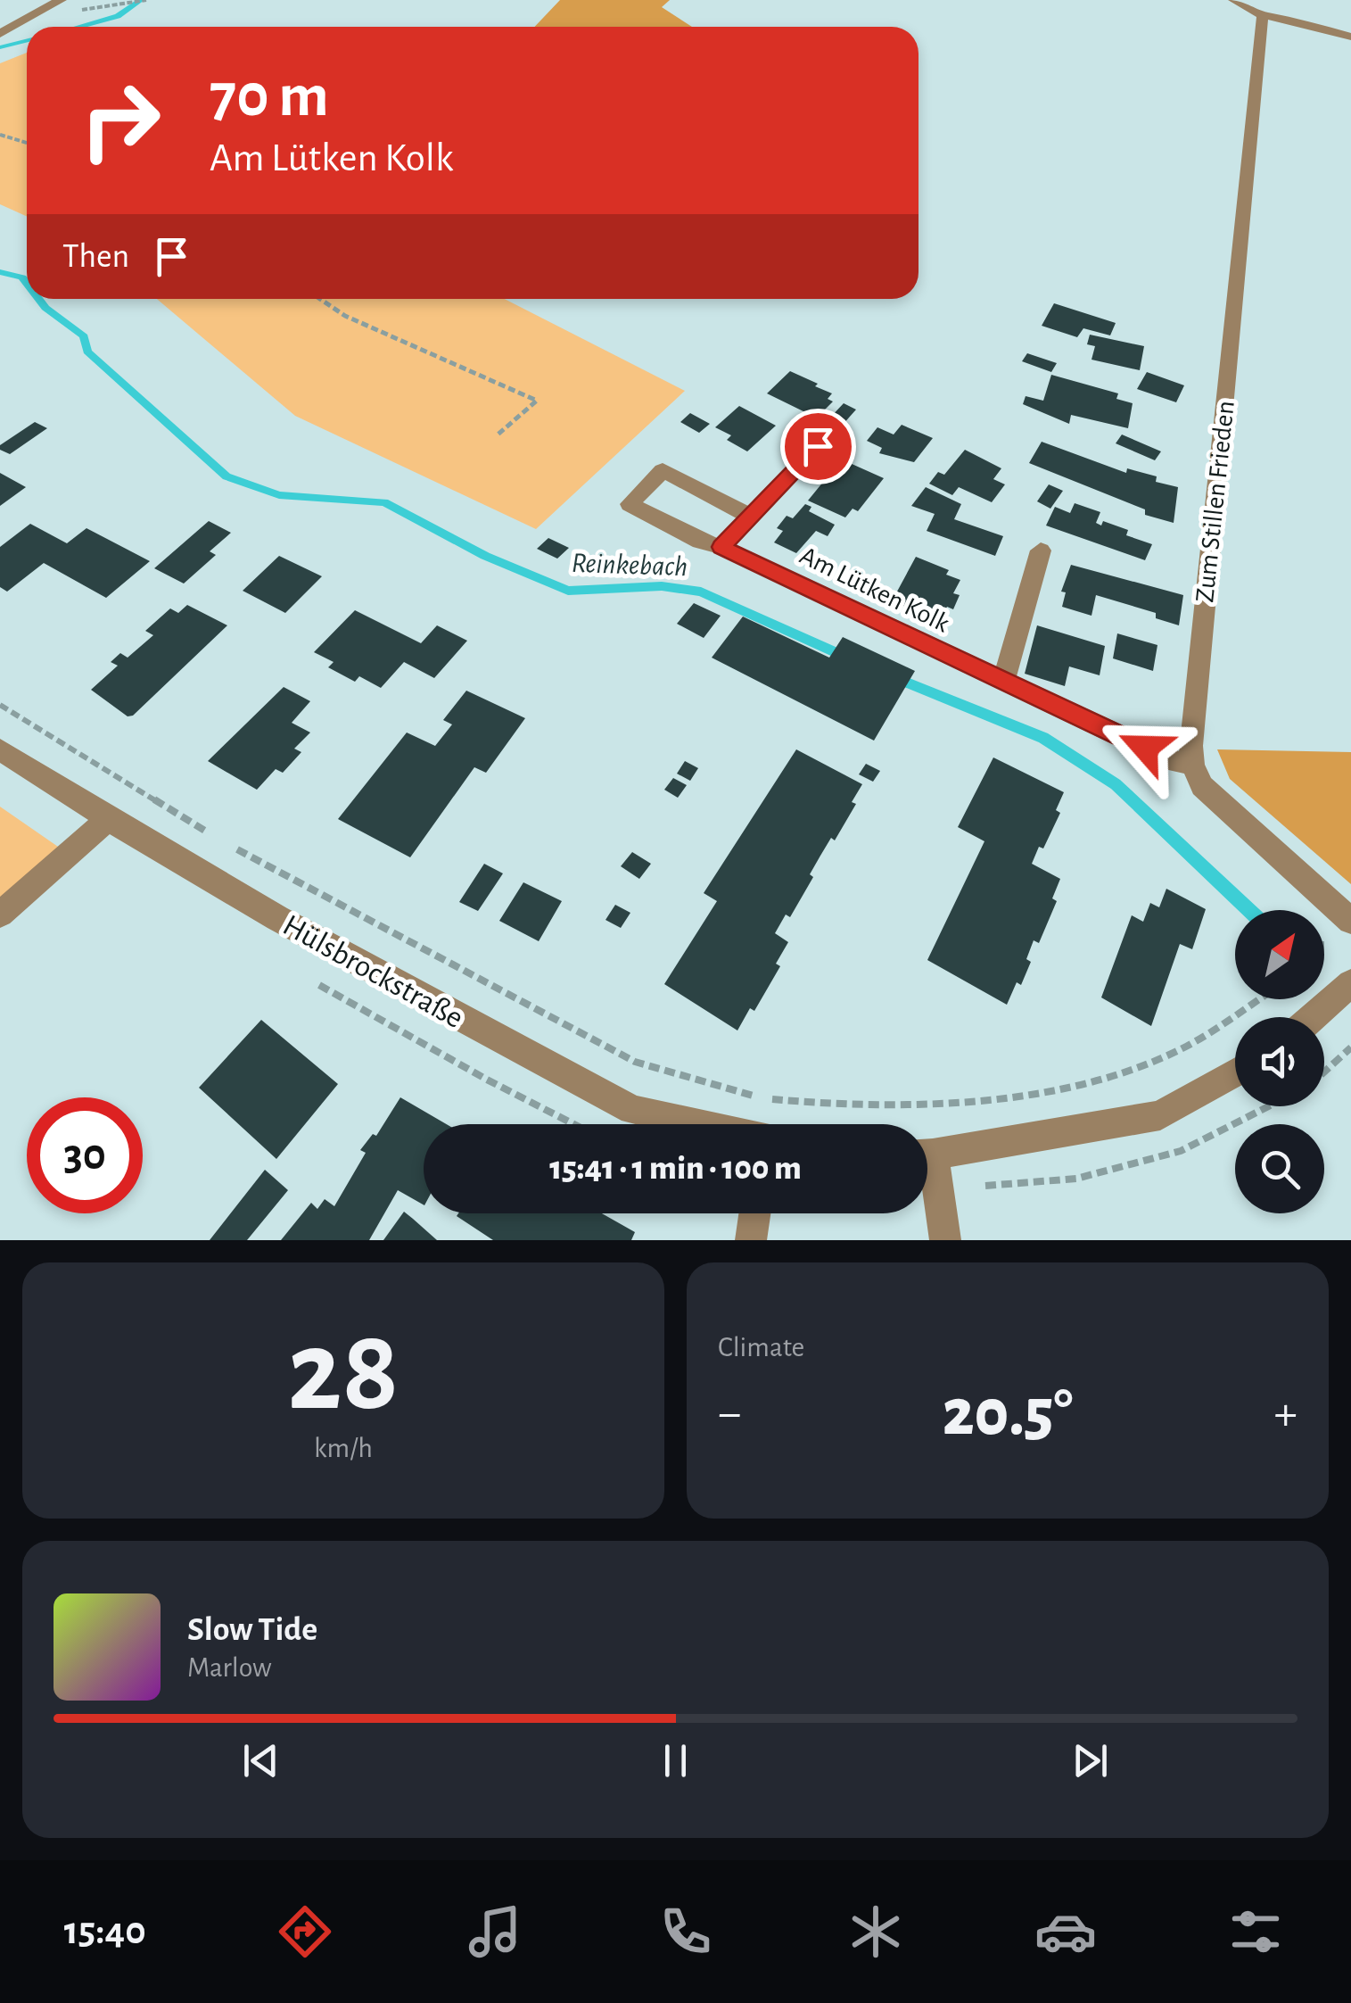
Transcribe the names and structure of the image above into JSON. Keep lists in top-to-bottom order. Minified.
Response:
{"streets":{"street":["Zum Stillen Frieden","Am Lütken Kolk","Hülsbrockstraße"]},"crossings":[["Zum Stillen Frieden","Am Lütken Kolk"]],"water":["Reinkebach"],"north":"top right","page":{"turn":["70 m","Am Lütken Kolk"],"then":"Then","limit":"30","trip":"15:41 · 1 min · 100 m","tile":[["28","km/h"],"Climate"],"heat":["−","20.5°","+"],"song":["Slow Tide","Marlow"],"tabs":"15:40"}}
